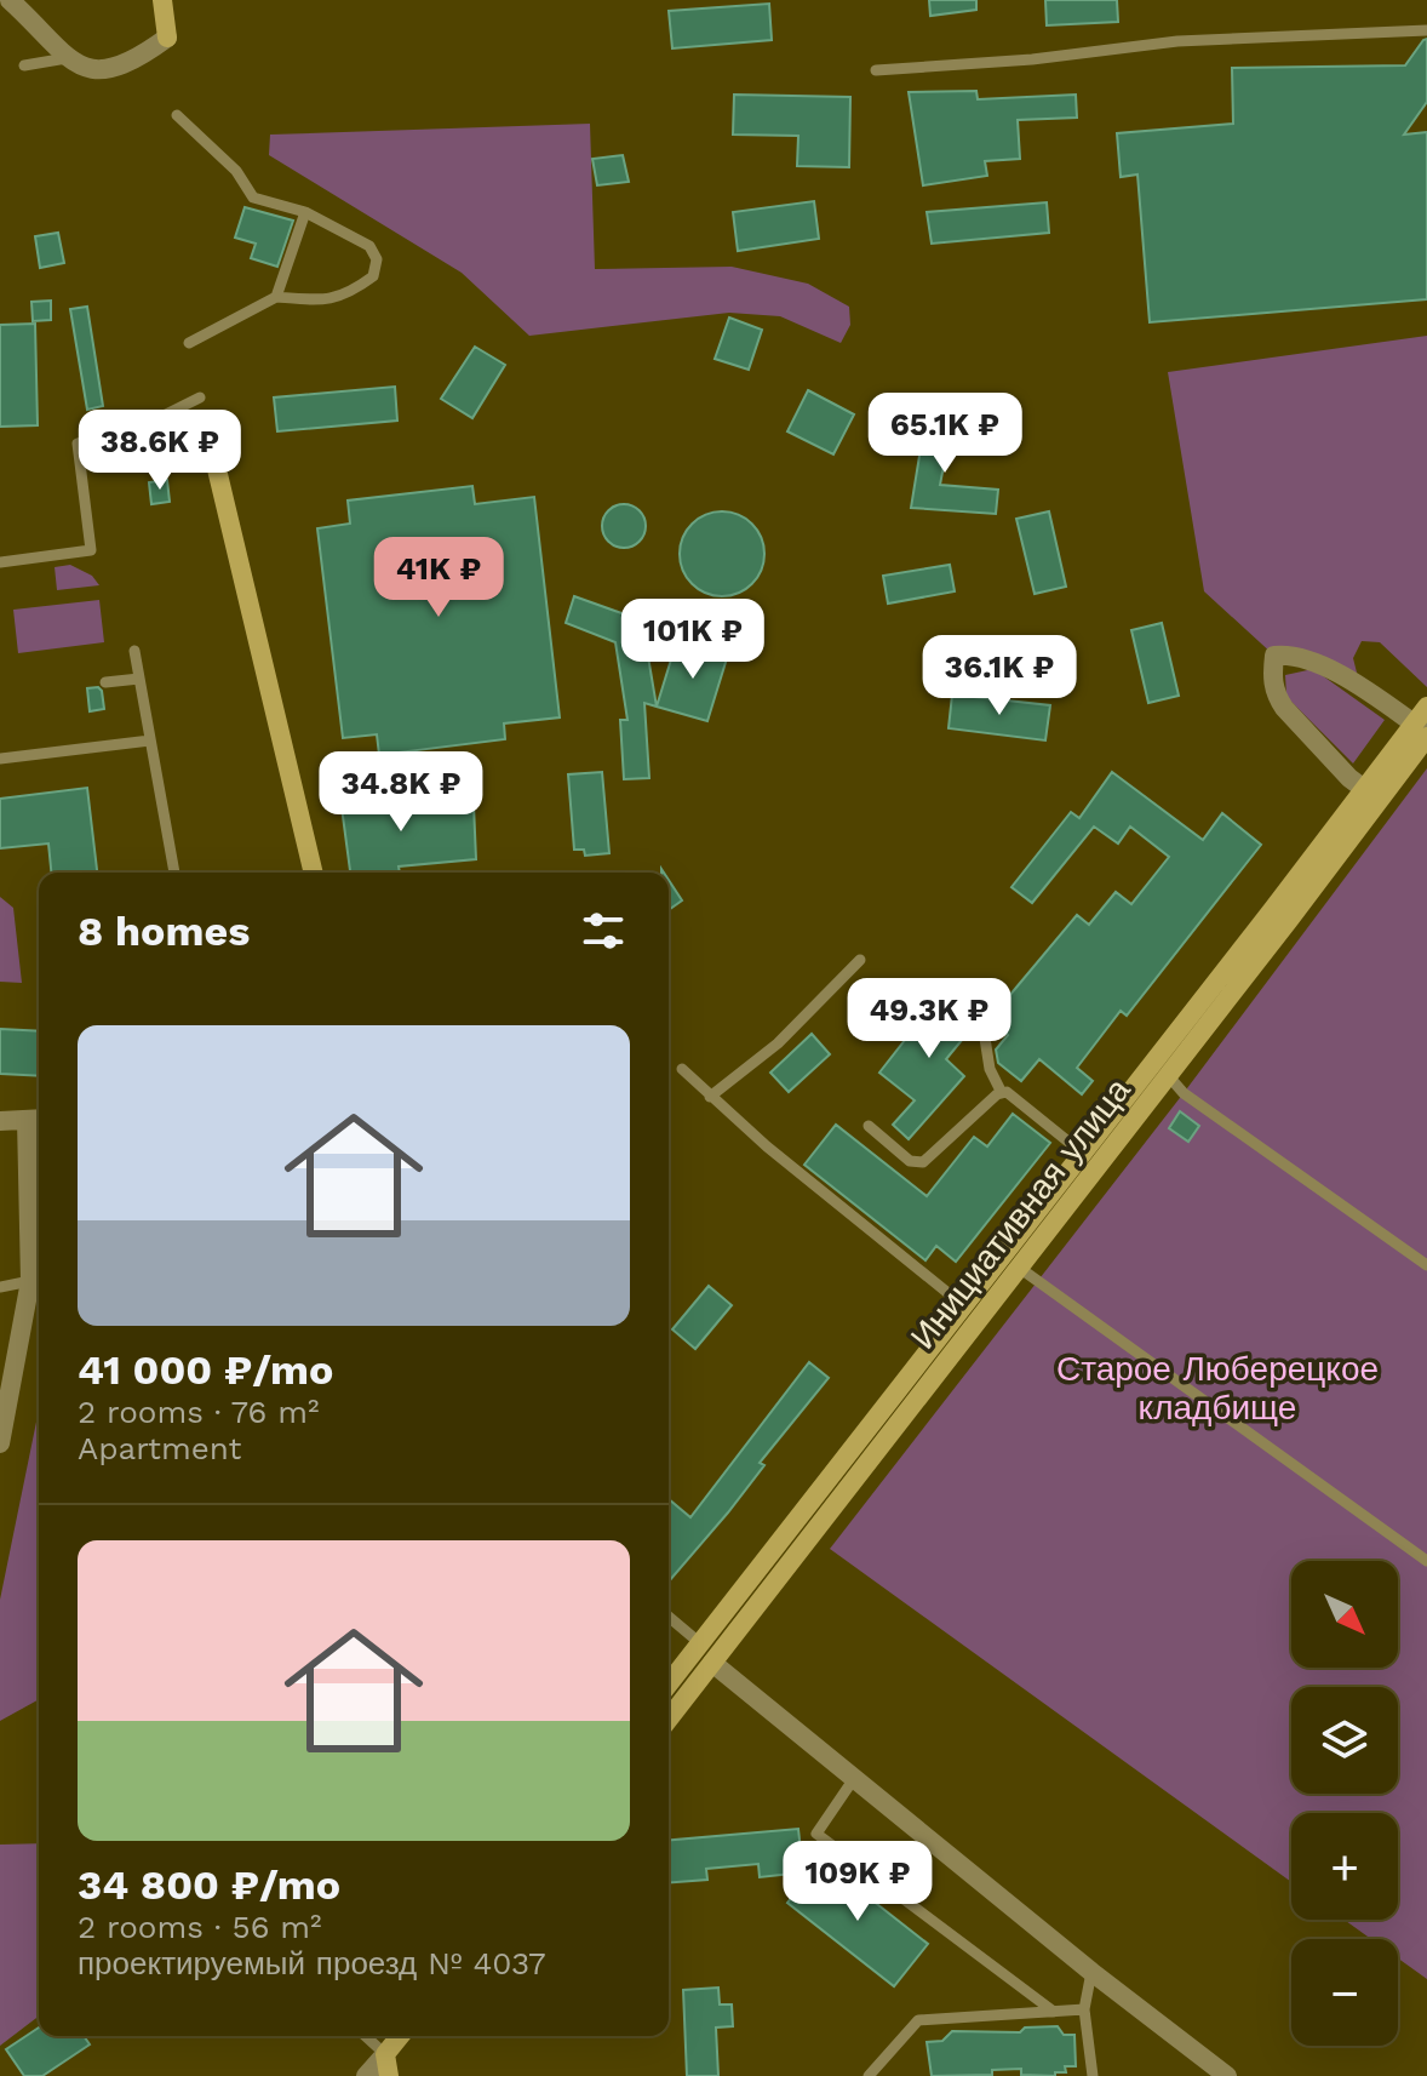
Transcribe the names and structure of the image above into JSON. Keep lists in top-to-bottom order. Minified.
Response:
{"streets":{"main road":["Инициативная улица"]},"parks":["Старое Люберецкое кладбище"],"north":"bottom right","page":{"price":["65.1K ₽","38.6K ₽","41K ₽","101K ₽","36.1K ₽","34.8K ₽","49.3K ₽","109K ₽"],"heading":"8 homes","list":[{"name":"41 000 ₽/mo","note":"2 rooms · 76 m² · Apartment"},{"name":"34 800 ₽/mo","note":"2 rooms · 56 m² · проектируемый проезд № 4037"}],"map_buttons":["+","−"]}}
